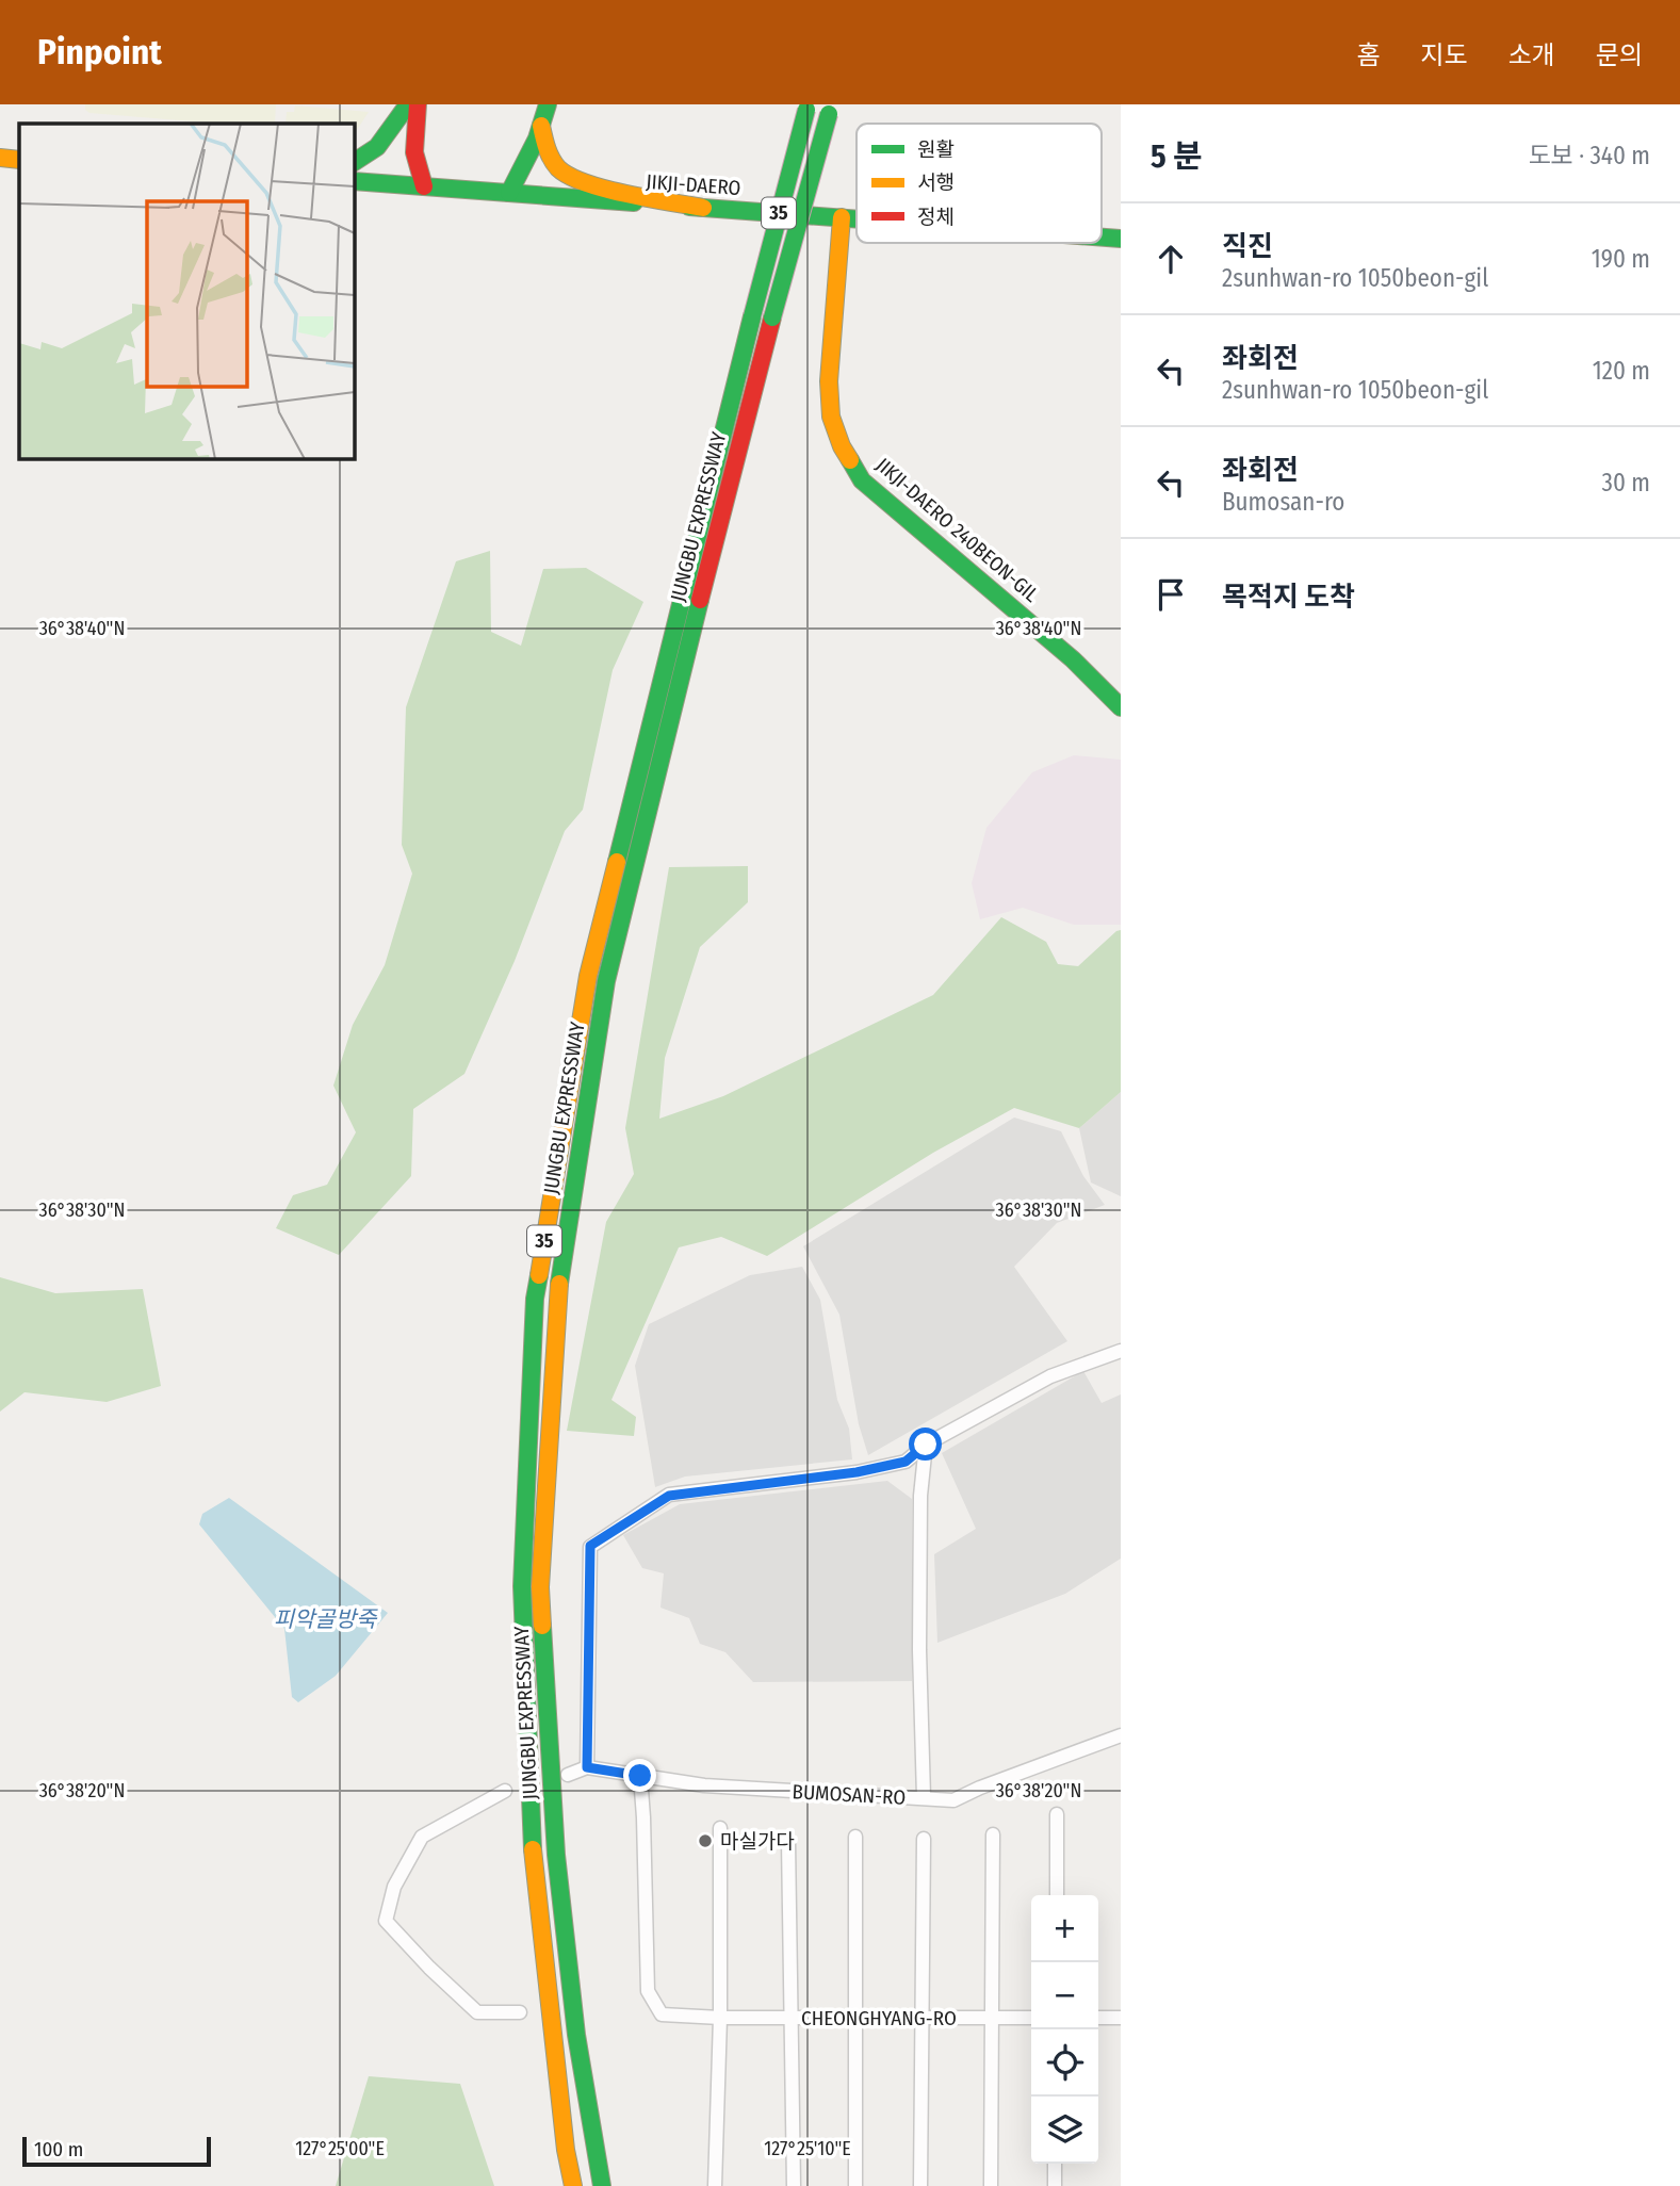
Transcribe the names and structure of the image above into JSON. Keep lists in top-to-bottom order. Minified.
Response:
{"streets":{"main road":["JIKJI-DAERO","35","JUNGBU EXPRESSWAY","JIKJI-DAERO 240BEON-GIL"],"street":["BUMOSAN-RO","CHEONGHYANG-RO"]},"crossings":[["JIKJI-DAERO","JIKJI-DAERO 240BEON-GIL"],["BUMOSAN-RO","CHEONGHYANG-RO"]],"water":["피악골방죽"],"places":["마실가다"],"legend":["원활","서행","정체"],"scale_bar":"100 m","page":{"header":"Pinpoint","nav":["홈","지도","소개","문의"],"heading":["5 분","도보 · 340 m"],"list":[["직진","2sunhwan-ro 1050beon-gil","190 m"],["좌회전","2sunhwan-ro 1050beon-gil","120 m"],["좌회전","Bumosan-ro","30 m"],"목적지 도착"],"map_buttons":["+","−"],"scale":"100 m"},"coordinates":["36°38'40\"N","36°38'30\"N","36°38'20\"N","127°25'00\"E","127°25'10\"E"]}
